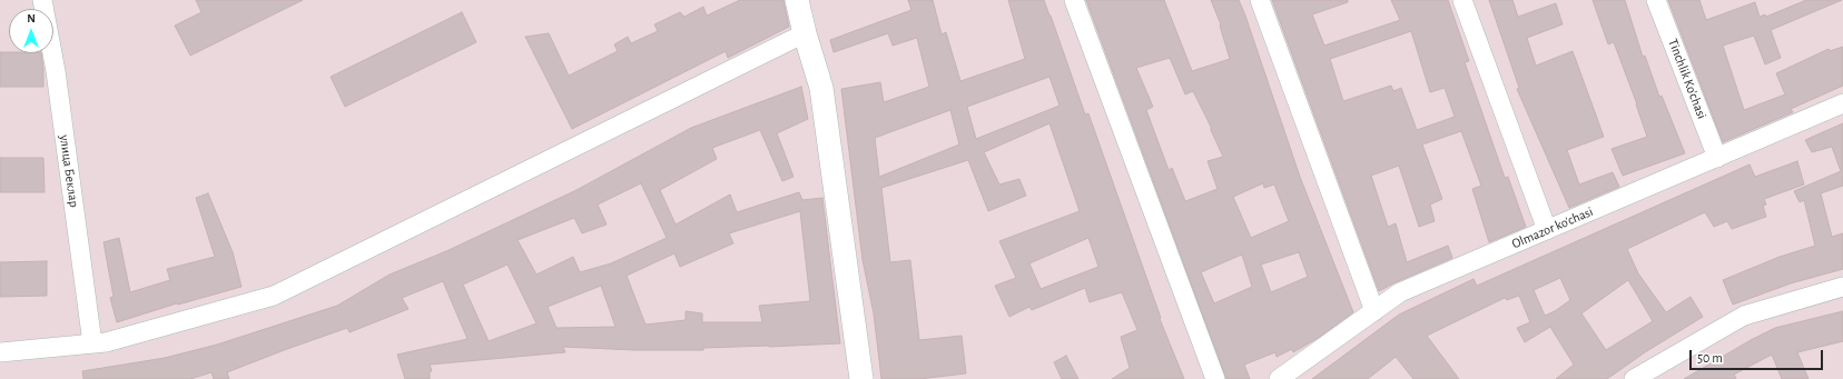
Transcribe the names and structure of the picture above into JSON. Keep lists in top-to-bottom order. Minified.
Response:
{"streets":{"street":["Tinchlik Ko’chasi","улица Беклар","Olmazor ko'chasi"]},"crossings":[["Tinchlik Ko’chasi","Olmazor ko'chasi"]],"scale_bar":"50 m","north":"top"}
